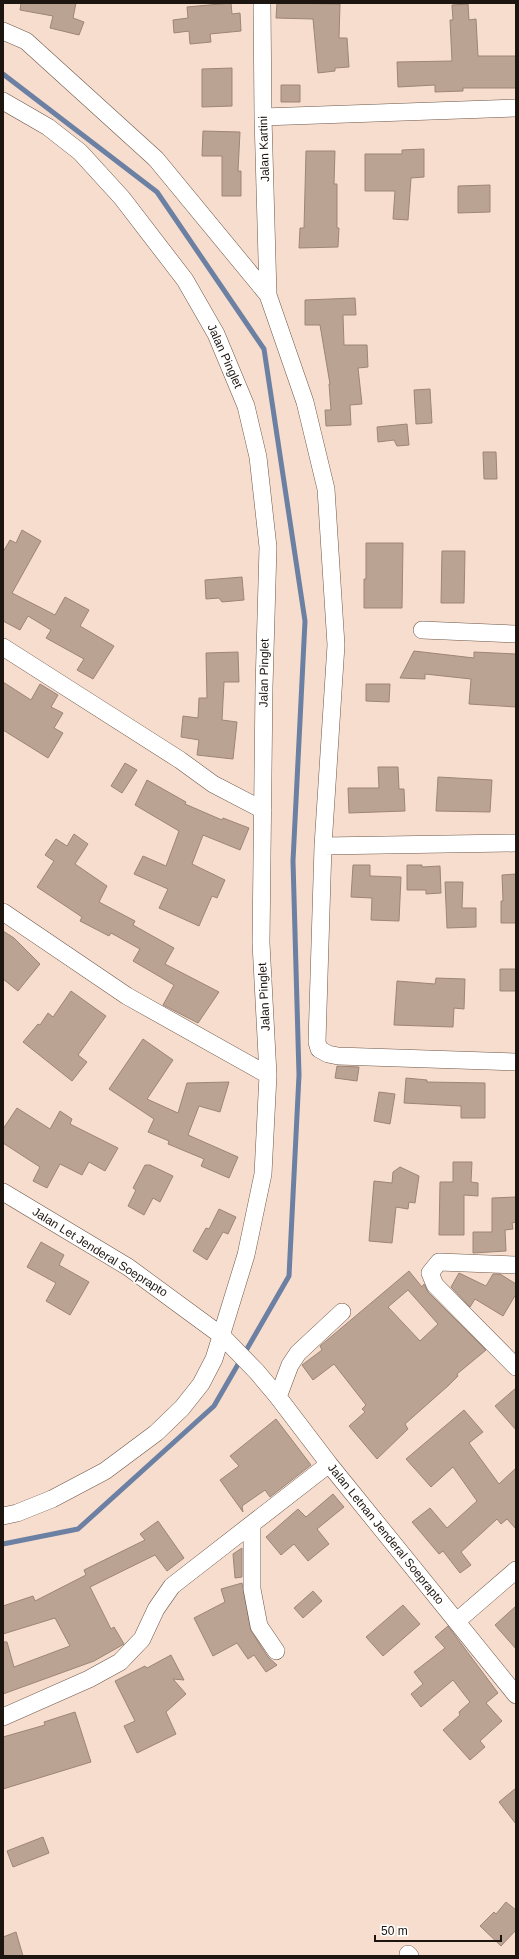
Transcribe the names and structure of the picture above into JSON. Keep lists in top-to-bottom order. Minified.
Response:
{"streets":{"street":["Jalan Kartini","Jalan Pinglet","Jalan Let Jenderal Soeprapto","Jalan Letnan Jenderal Soeprapto"]},"crossings":[["Jalan Pinglet","Jalan Let Jenderal Soeprapto"],["Jalan Let Jenderal Soeprapto","Jalan Letnan Jenderal Soeprapto"]],"scale_bar":"50 m"}
